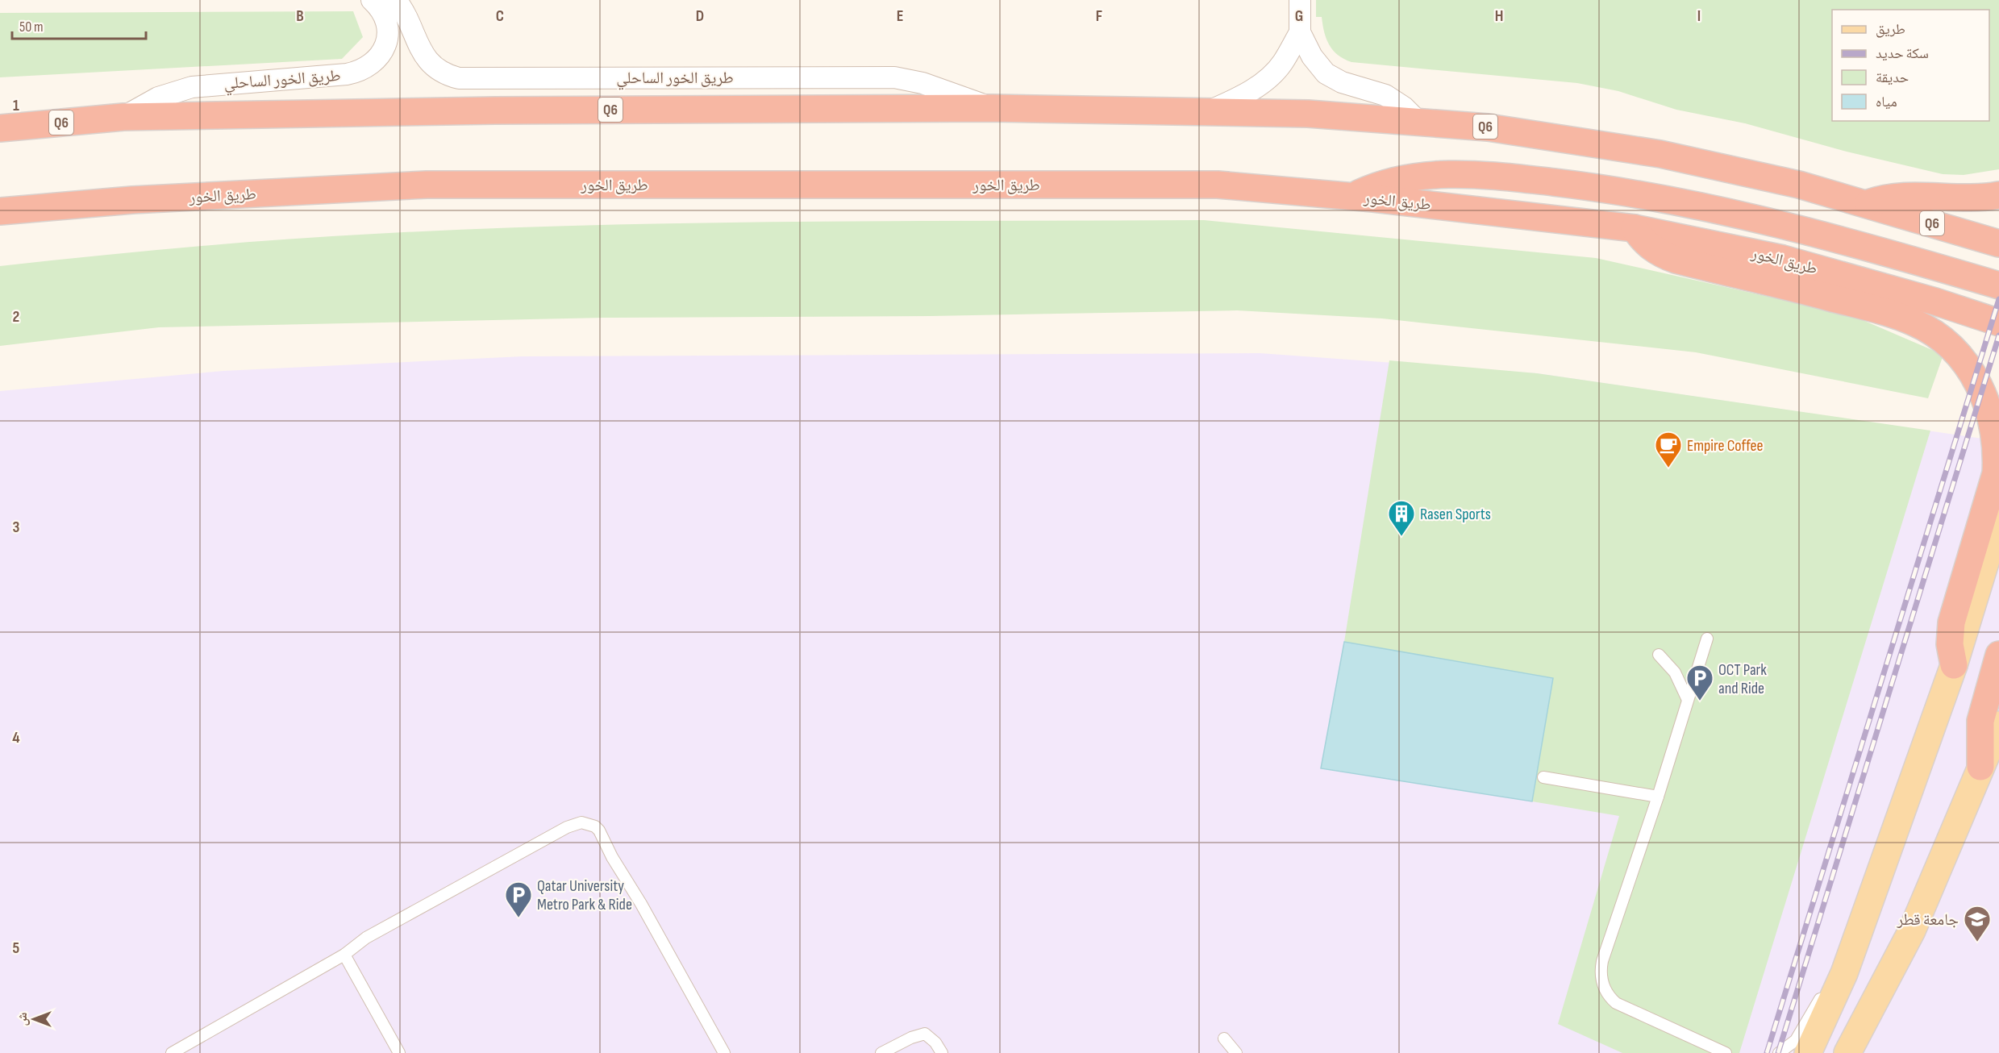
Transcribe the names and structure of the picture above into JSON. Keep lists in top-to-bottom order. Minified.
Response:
{"streets":{"highway":["Q6","طريق الخور"],"street":["طريق الخور الساحلي"]},"crossings":[["طريق الخور الساحلي","Q6"]],"places":{"cafe":["Empire Coffee"],"building":["Rasen Sports"],"parking":["OCT Park and Ride","Qatar University Metro Park & Ride"],"school or university":["جامعة قطر"]},"legend":["طريق","سكة حديد","حديقة","مياه"],"scale_bar":"50 m","north":"left","grid":{"columns":["B","C","D","E","F","G","H","I"],"rows":["1","2","3","4","5"]}}
